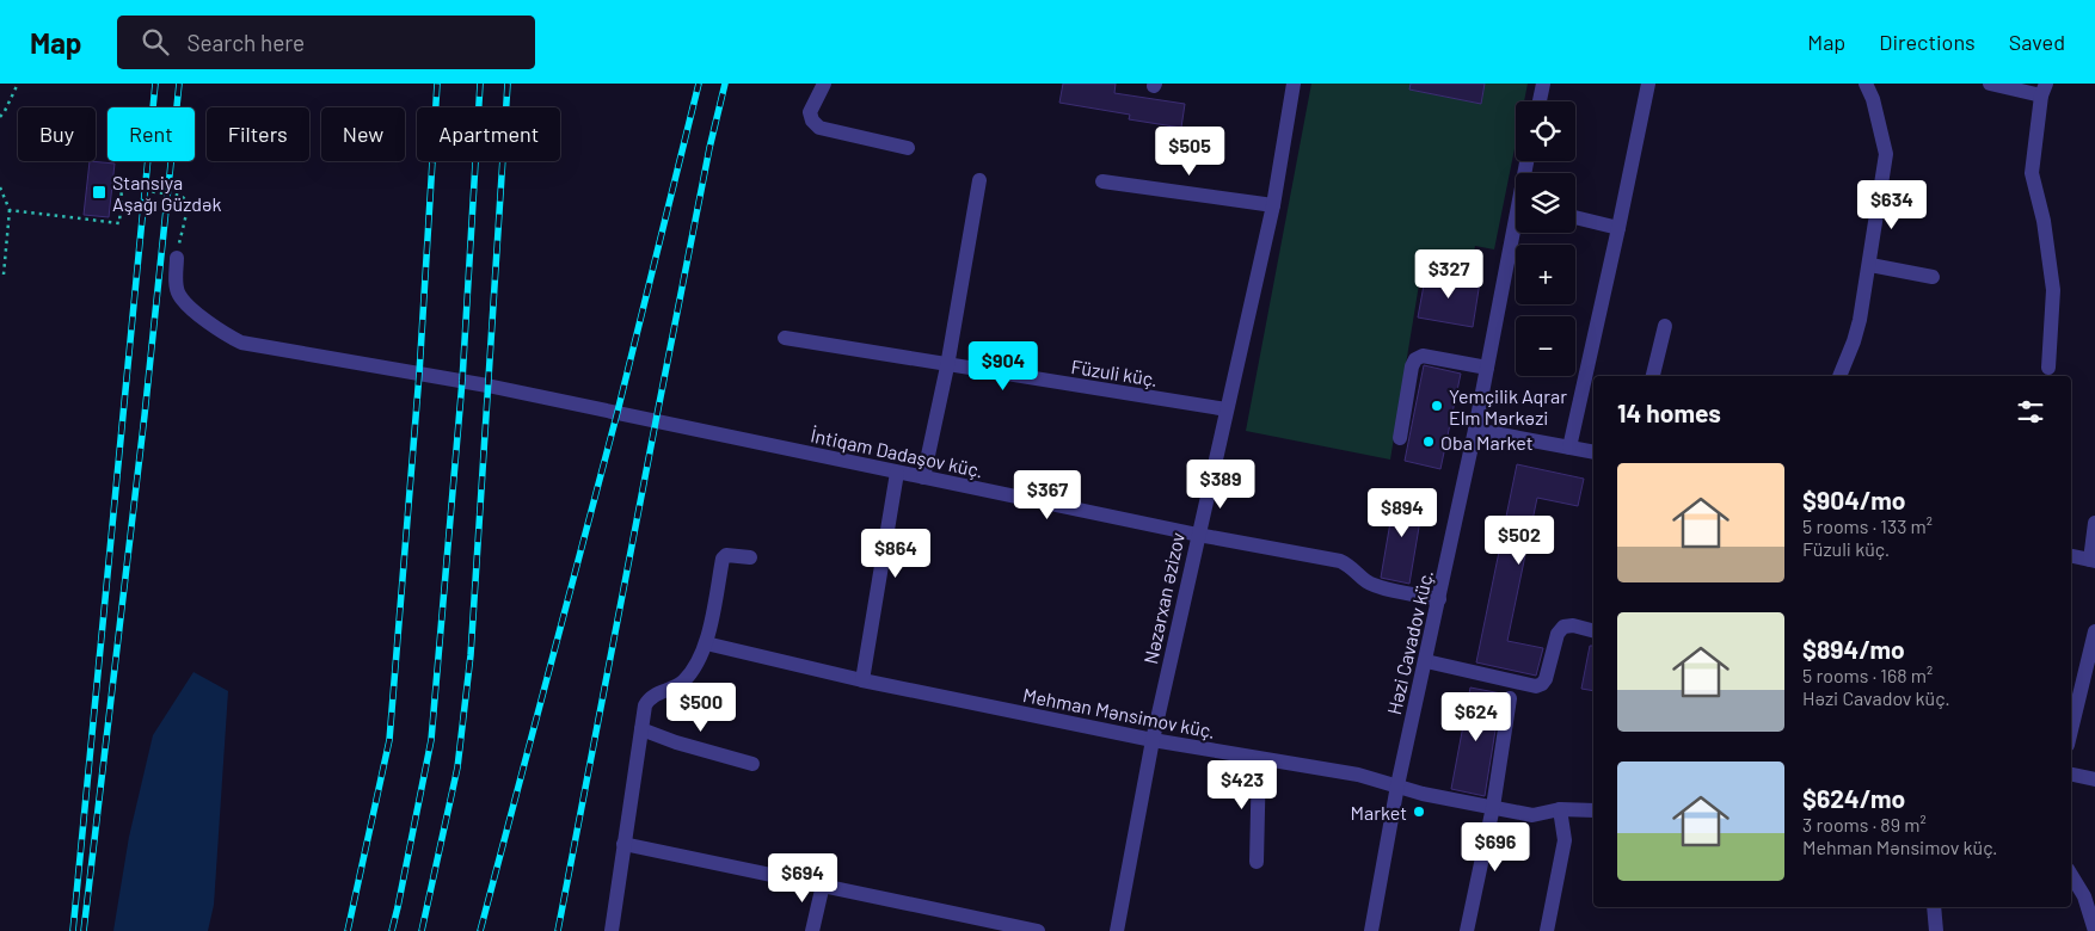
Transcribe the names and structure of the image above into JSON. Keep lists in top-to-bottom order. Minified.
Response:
{"streets":{"street":["Füzuli küç.","İntiqam Dadaşov küç.","Nəzərxan Əzizov","Həzi Cavadov küç.","Mehman Mənsimov küç."]},"crossings":[["Füzuli küç.","Nəzərxan Əzizov"],["İntiqam Dadaşov küç.","Nəzərxan Əzizov"],["İntiqam Dadaşov küç.","Həzi Cavadov küç."],["Nəzərxan Əzizov","Mehman Mənsimov küç."],["Həzi Cavadov küç.","Mehman Mənsimov küç."]],"places":{"transit":["Stansiya Aşağı Güzdək"],"other":["Yemçilik Aqrar Elm Mərkəzi","Oba Market","Market"]},"page":{"header":"Map","search":"Search here","nav":["Map","Directions","Saved"],"map_buttons":["+","−"],"chip":["Buy","Rent","Filters","New","Apartment"],"price":["$505","$634","$327","$904","$389","$367","$894","$502","$864","$500","$624","$423","$696","$694"],"heading":"14 homes","list":[{"name":"$904/mo","note":"5 rooms · 133 m² · Füzuli küç."},{"name":"$894/mo","note":"5 rooms · 168 m² · Həzi Cavadov küç."},{"name":"$624/mo","note":"3 rooms · 89 m² · Mehman Mənsimov küç."}]}}
